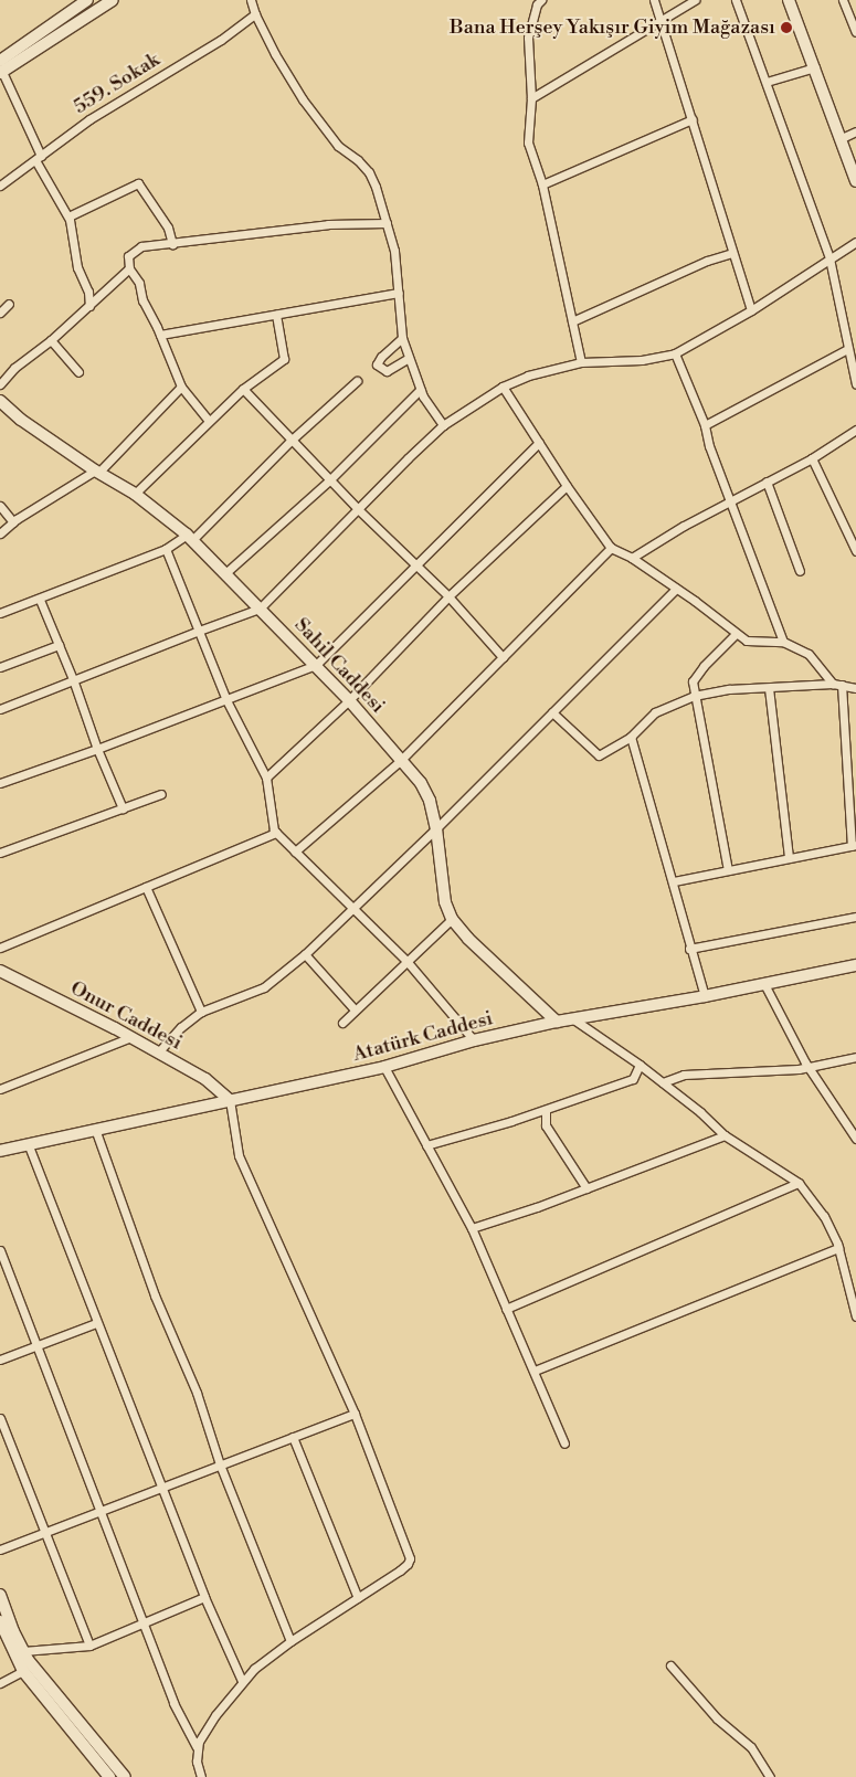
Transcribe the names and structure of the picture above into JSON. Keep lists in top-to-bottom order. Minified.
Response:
{"streets":{"street":["559. Sokak","Sahil Caddesi","Onur Caddesi","Atatürk Caddesi"]},"crossings":[["Sahil Caddesi","Atatürk Caddesi"],["Onur Caddesi","Atatürk Caddesi"]],"places":["Bana Herşey Yakışır Giyim Mağazası"]}
